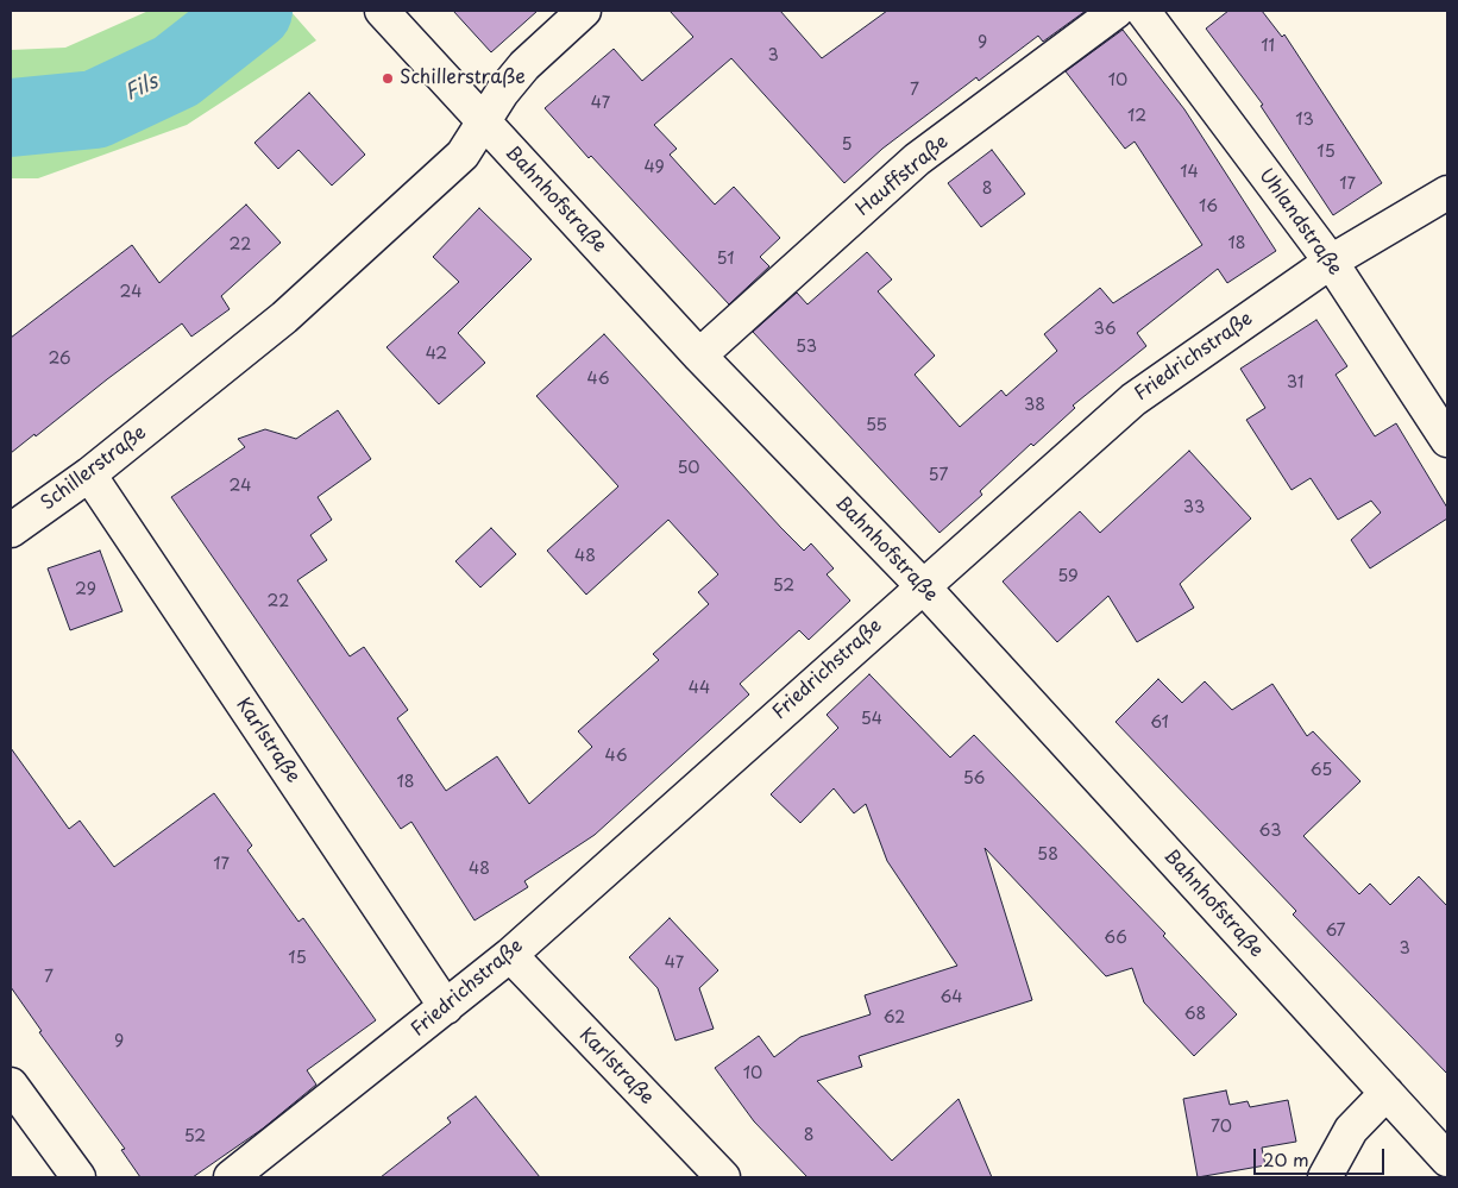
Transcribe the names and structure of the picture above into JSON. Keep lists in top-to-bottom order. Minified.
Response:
{"streets":{"street":["Hauffstraße","Bahnhofstraße","Uhlandstraße","Friedrichstraße","Schillerstraße","Karlstraße"]},"crossings":[["Hauffstraße","Bahnhofstraße"],["Bahnhofstraße","Friedrichstraße"],["Bahnhofstraße","Schillerstraße"],["Uhlandstraße","Friedrichstraße"],["Friedrichstraße","Karlstraße"],["Schillerstraße","Karlstraße"]],"water":["Fils"],"places":["Schillerstraße"],"house_numbers":["9","11","3","10","7","47","12","13","5","15","49","14","17","8","16","18","22","51","24","36","53","42","26","46","31","38","55","50","57","24","33","48","59","52","29","22","44","54","61","46","65","56","18","63","58","17","48","67","66","3","15","47","7","64","68","62","9","10","70","8","52"],"scale_bar":"20 m"}
